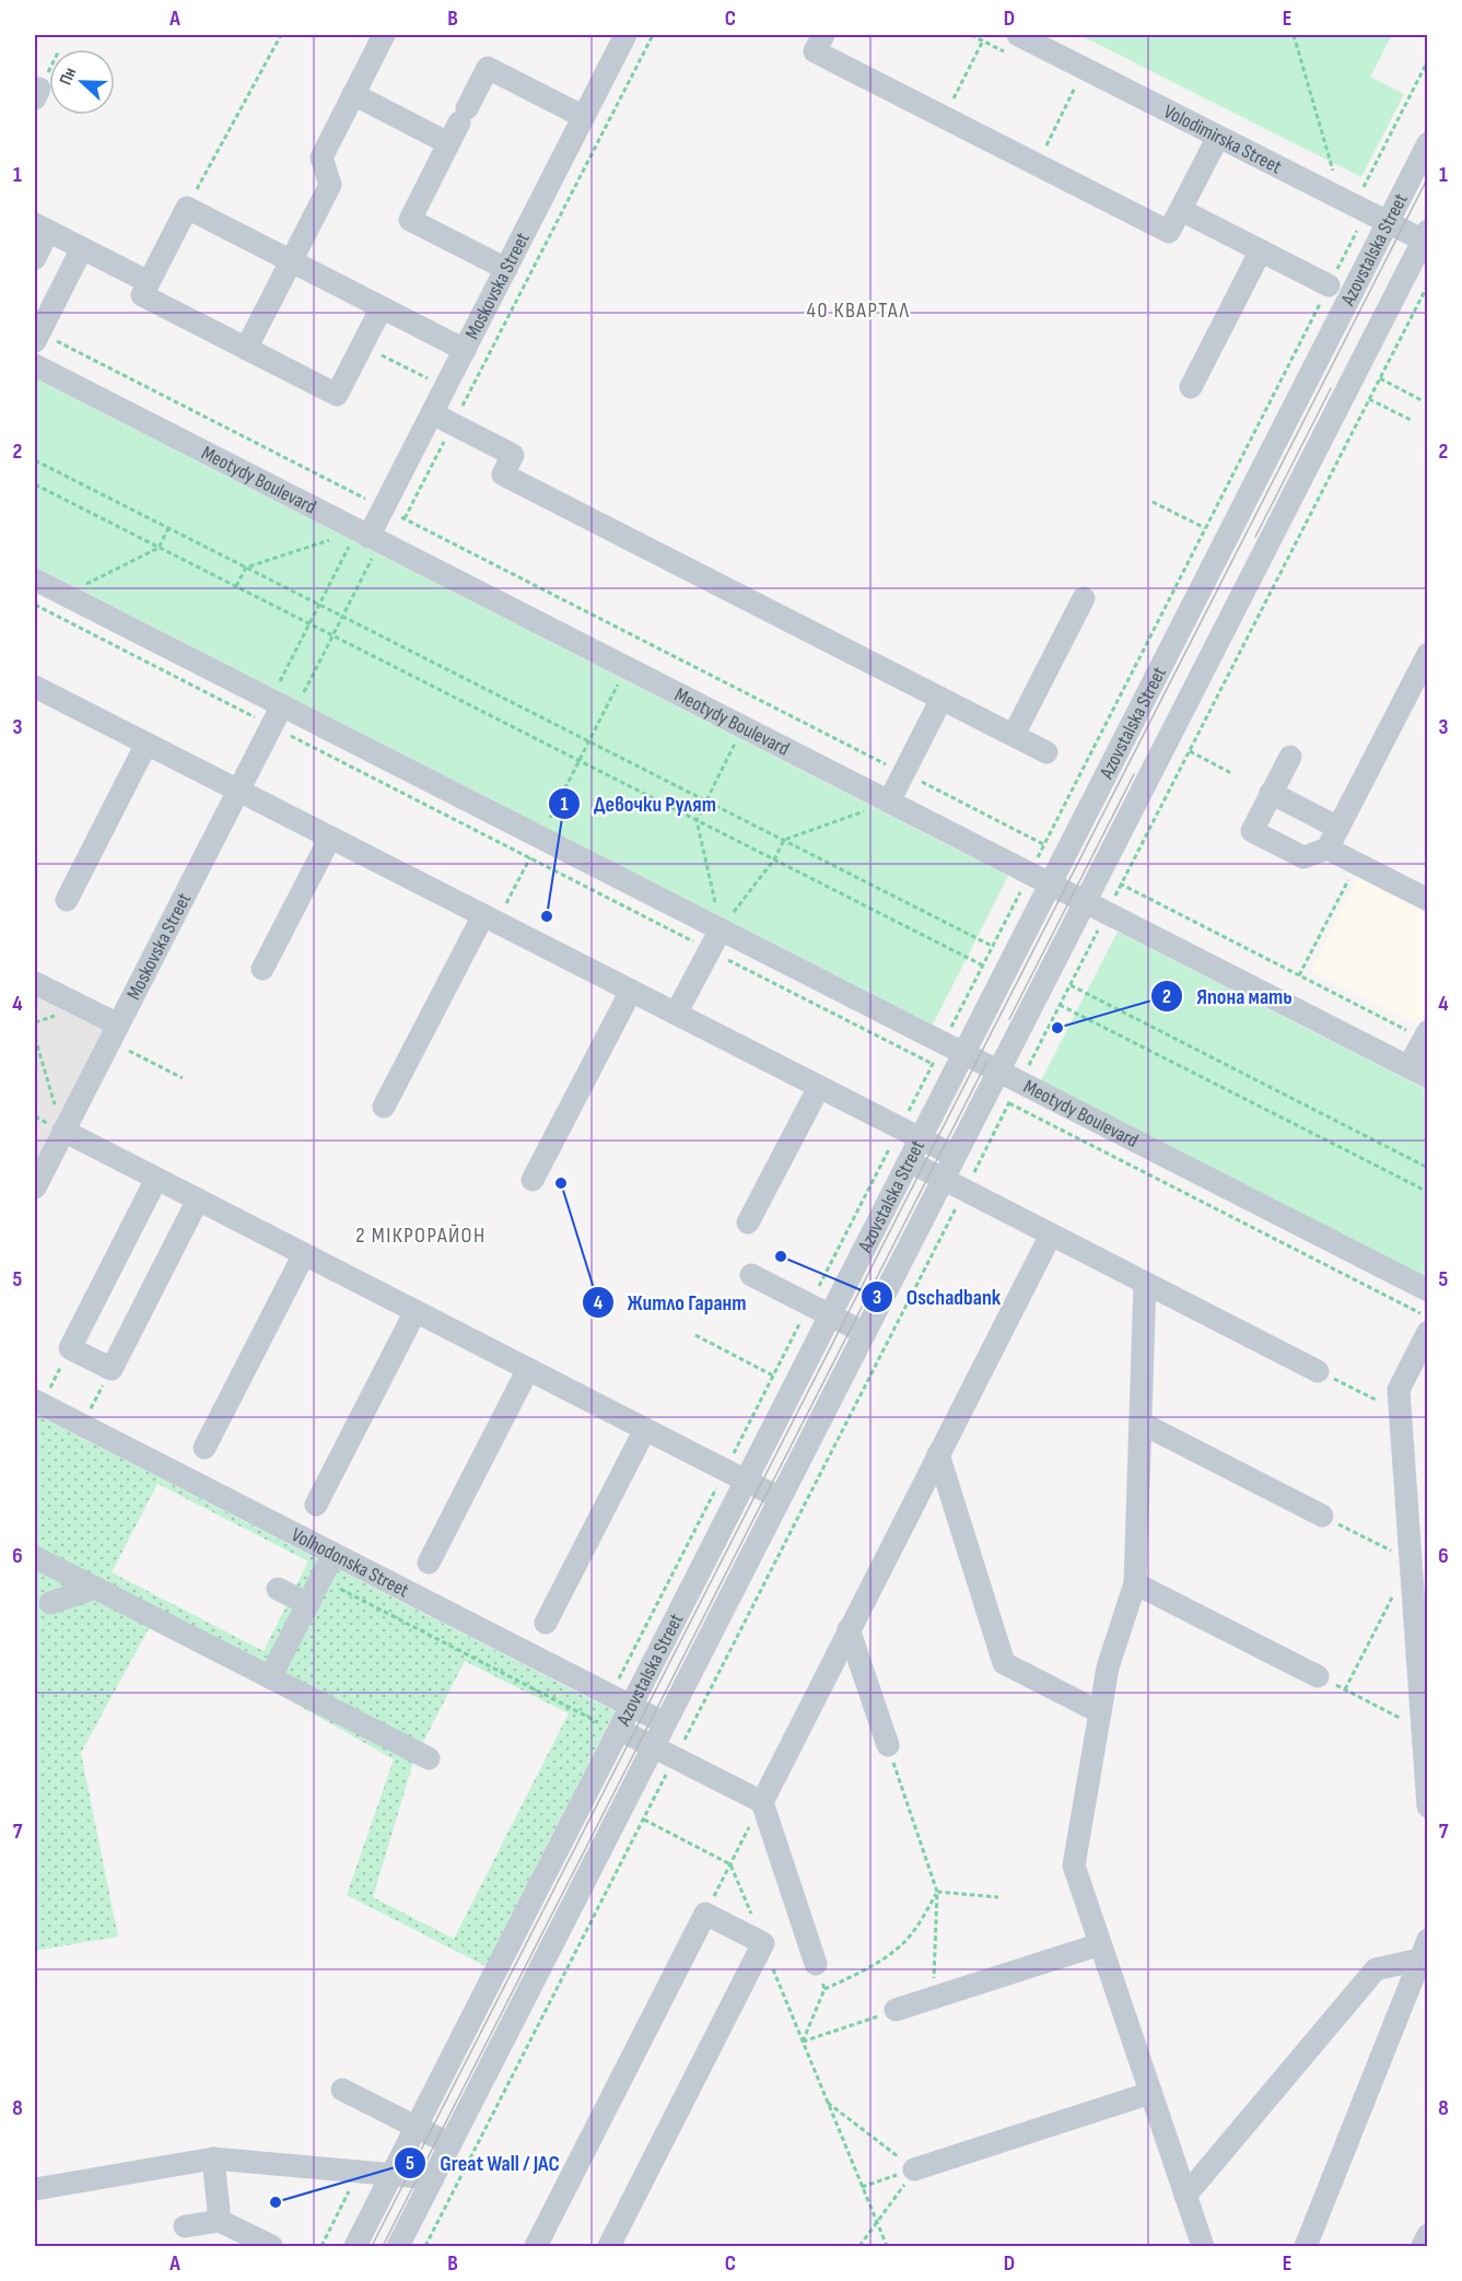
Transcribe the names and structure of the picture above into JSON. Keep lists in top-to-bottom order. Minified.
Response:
{"streets":{"street":["Volodimirska Street","Azovstalska Street","Moskovska Street","Meotydy Boulevard","Volhodonska Street"]},"crossings":[["Volodimirska Street","Azovstalska Street"],["Azovstalska Street","Meotydy Boulevard"],["Azovstalska Street","Volhodonska Street"],["Moskovska Street","Meotydy Boulevard"]],"districts":["40 КВАРТАЛ","2 МІКРОРАЙОН"],"places":["Девочки Рулят","Япона мать","Житло Гарант","Oschadbank","Great Wall / JAC"],"north":"left","grid":{"columns":["A","B","C","D","E"],"rows":["1","2","3","4","5","6","7","8"]}}
